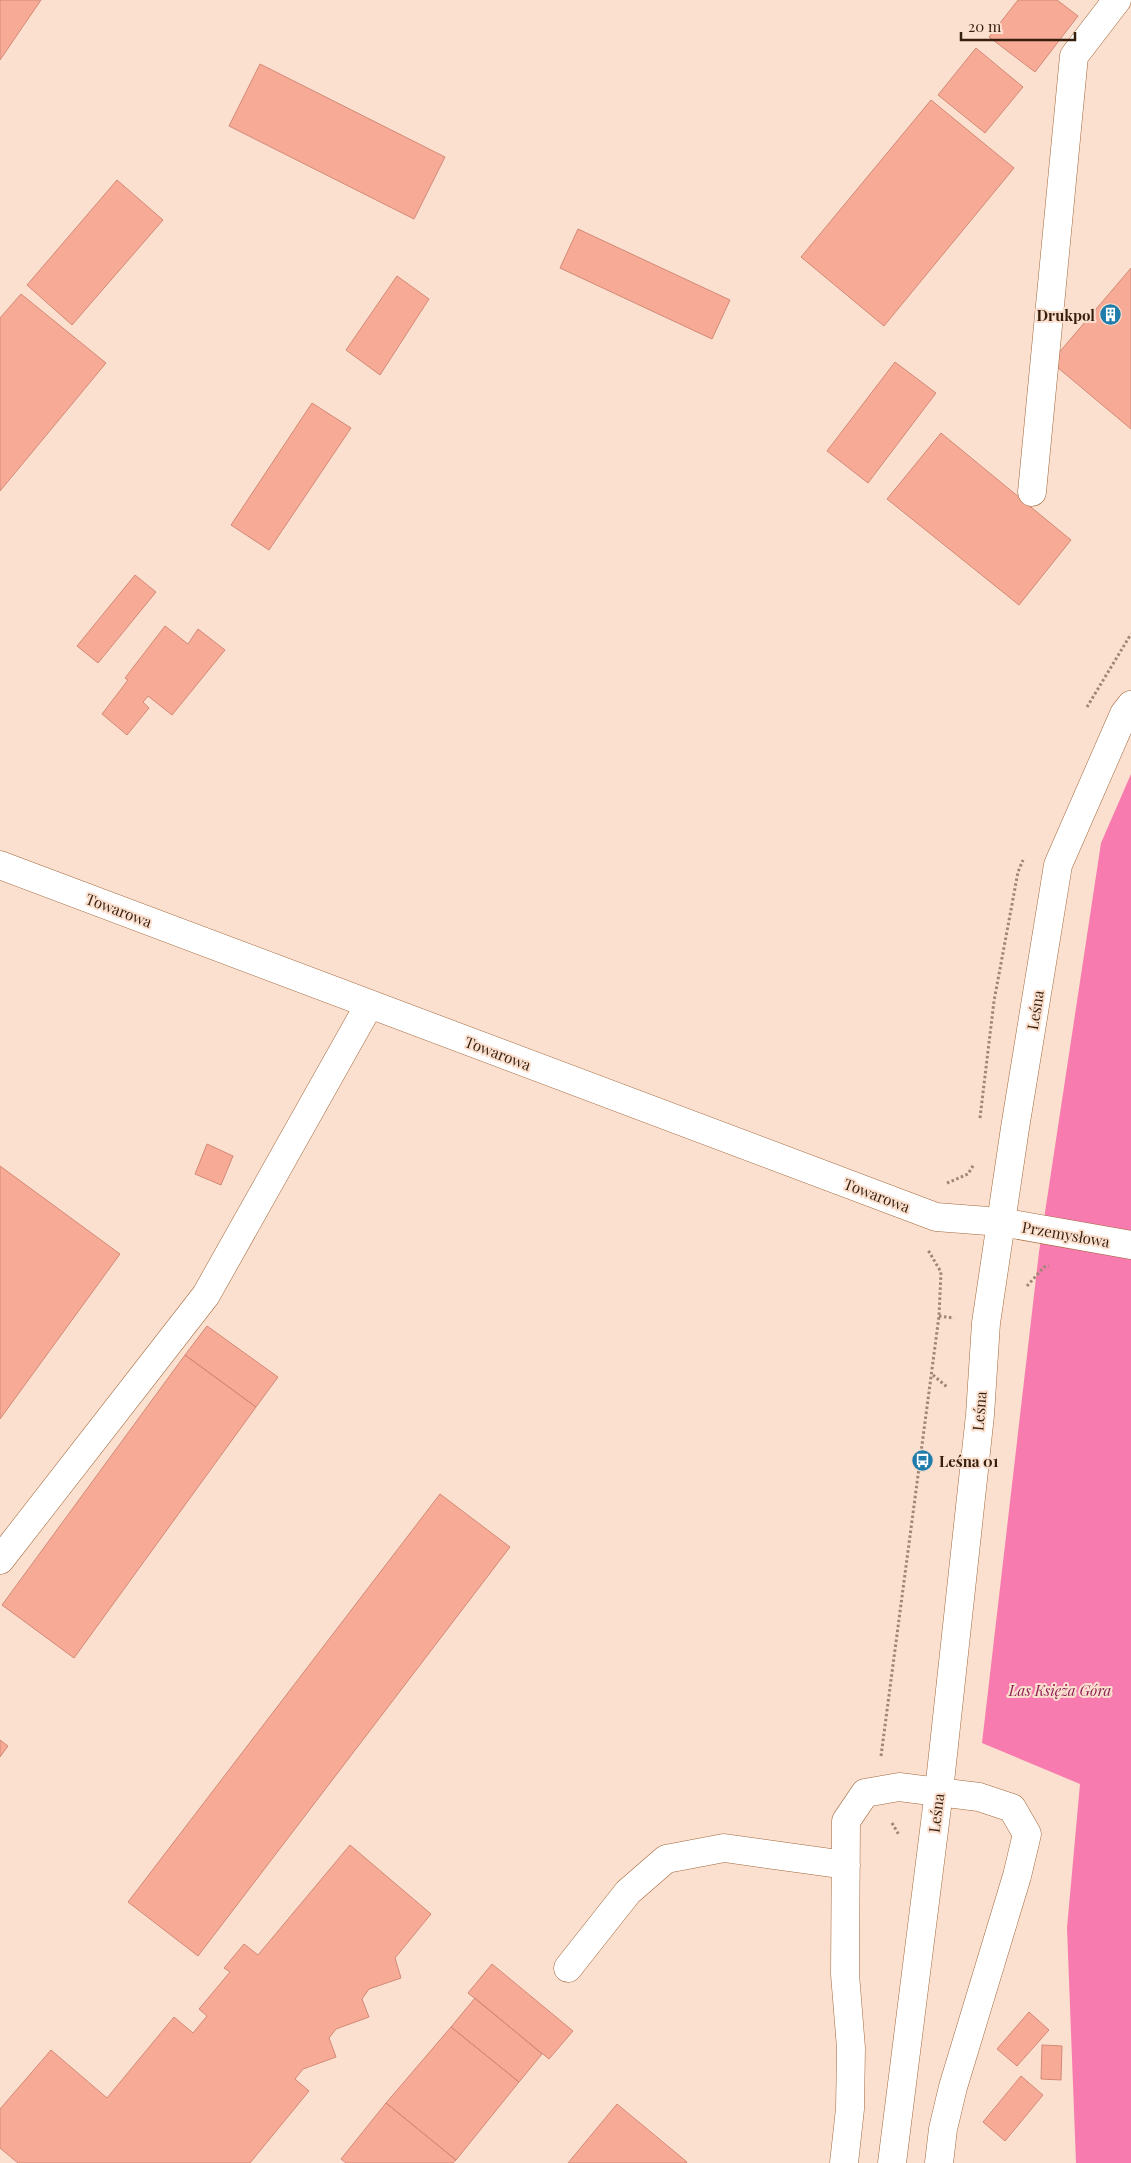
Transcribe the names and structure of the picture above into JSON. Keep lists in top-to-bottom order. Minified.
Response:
{"streets":{"street":["Towarowa","Leśna","Przemysłowa"]},"crossings":[["Towarowa","Leśna"],["Towarowa","Przemysłowa"],["Leśna","Przemysłowa"]],"parks":["Las Księża Góra"],"places":{"building":["Drukpol"],"bus stop":["Leśna 01"]},"scale_bar":"20 m"}
